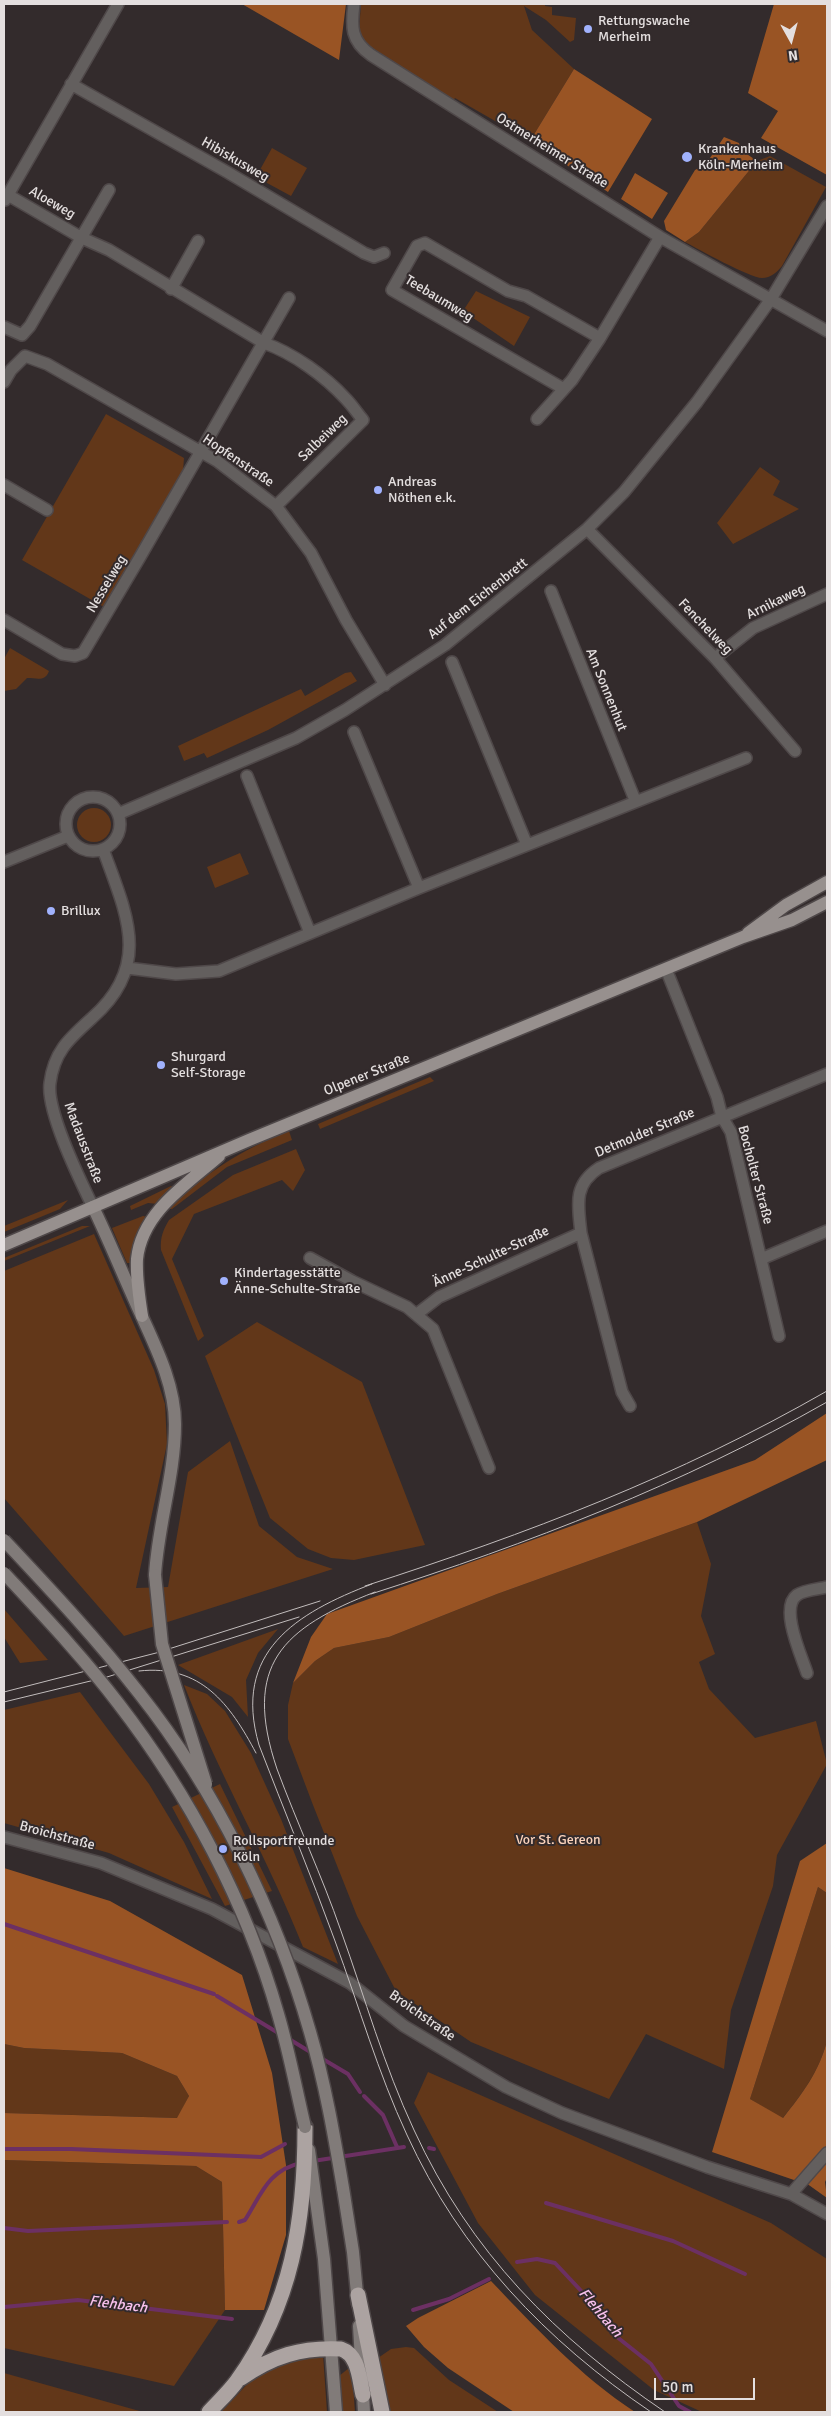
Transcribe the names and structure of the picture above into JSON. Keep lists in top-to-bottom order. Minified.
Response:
{"streets":{"main road":["Olpener Straße"],"street":["Ostmerheimer Straße","Hibiskusweg","Aloeweg","Teebaumweg","Salbeiweg","Hopfenstraße","Nesselweg","Auf dem Eichenbrett","Arnikaweg","Fenchelweg","Am Sonnenhut","Detmolder Straße","Madausstraße","Bocholter Straße","Änne-Schulte-Straße","Broichstraße"]},"crossings":[["Ostmerheimer Straße","Auf dem Eichenbrett"],["Hibiskusweg","Aloeweg"],["Aloeweg","Salbeiweg"],["Salbeiweg","Hopfenstraße"],["Hopfenstraße","Nesselweg"],["Hopfenstraße","Auf dem Eichenbrett"],["Auf dem Eichenbrett","Fenchelweg"],["Auf dem Eichenbrett","Madausstraße"],["Arnikaweg","Fenchelweg"],["Olpener Straße","Madausstraße"],["Olpener Straße","Bocholter Straße"],["Detmolder Straße","Bocholter Straße"],["Detmolder Straße","Änne-Schulte-Straße"]],"water":["Flehbach"],"parks":["Vor St. Gereon"],"places":["Rettungswache Merheim","Krankenhaus Köln-Merheim","Andreas Nöthen e.k.","Brillux","Shurgard Self-Storage","Kindertagesstätte Änne-Schulte-Straße","Rollsportfreunde Köln"],"scale_bar":"50 m","north":"bottom"}
